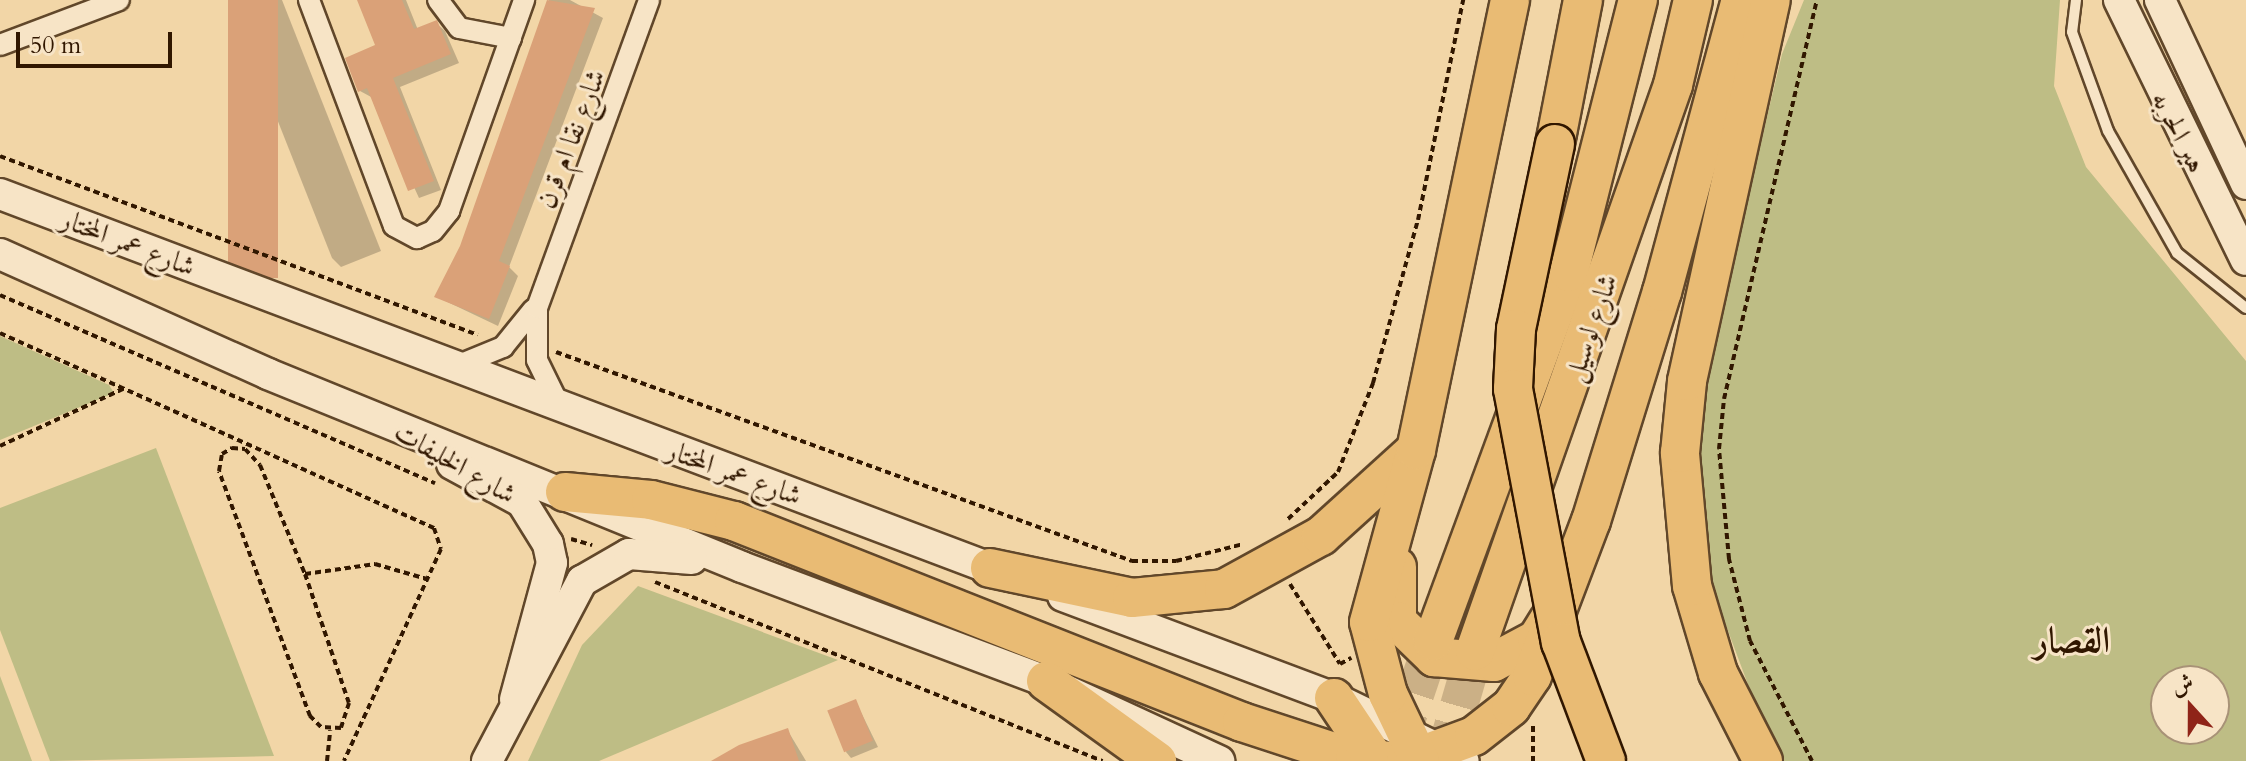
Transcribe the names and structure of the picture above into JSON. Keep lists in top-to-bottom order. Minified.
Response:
{"streets":{"highway":["شارع لوسيل"],"main road":["هير الحربه","شارع عمر المختار","شارع الخليفات"],"street":["شارع نقا ام قرن"]},"crossings":[["شارع نقا ام قرن","شارع عمر المختار"],["شارع عمر المختار","شارع الخليفات"]],"districts":["القصار"],"scale_bar":"50 m","north":"top"}
